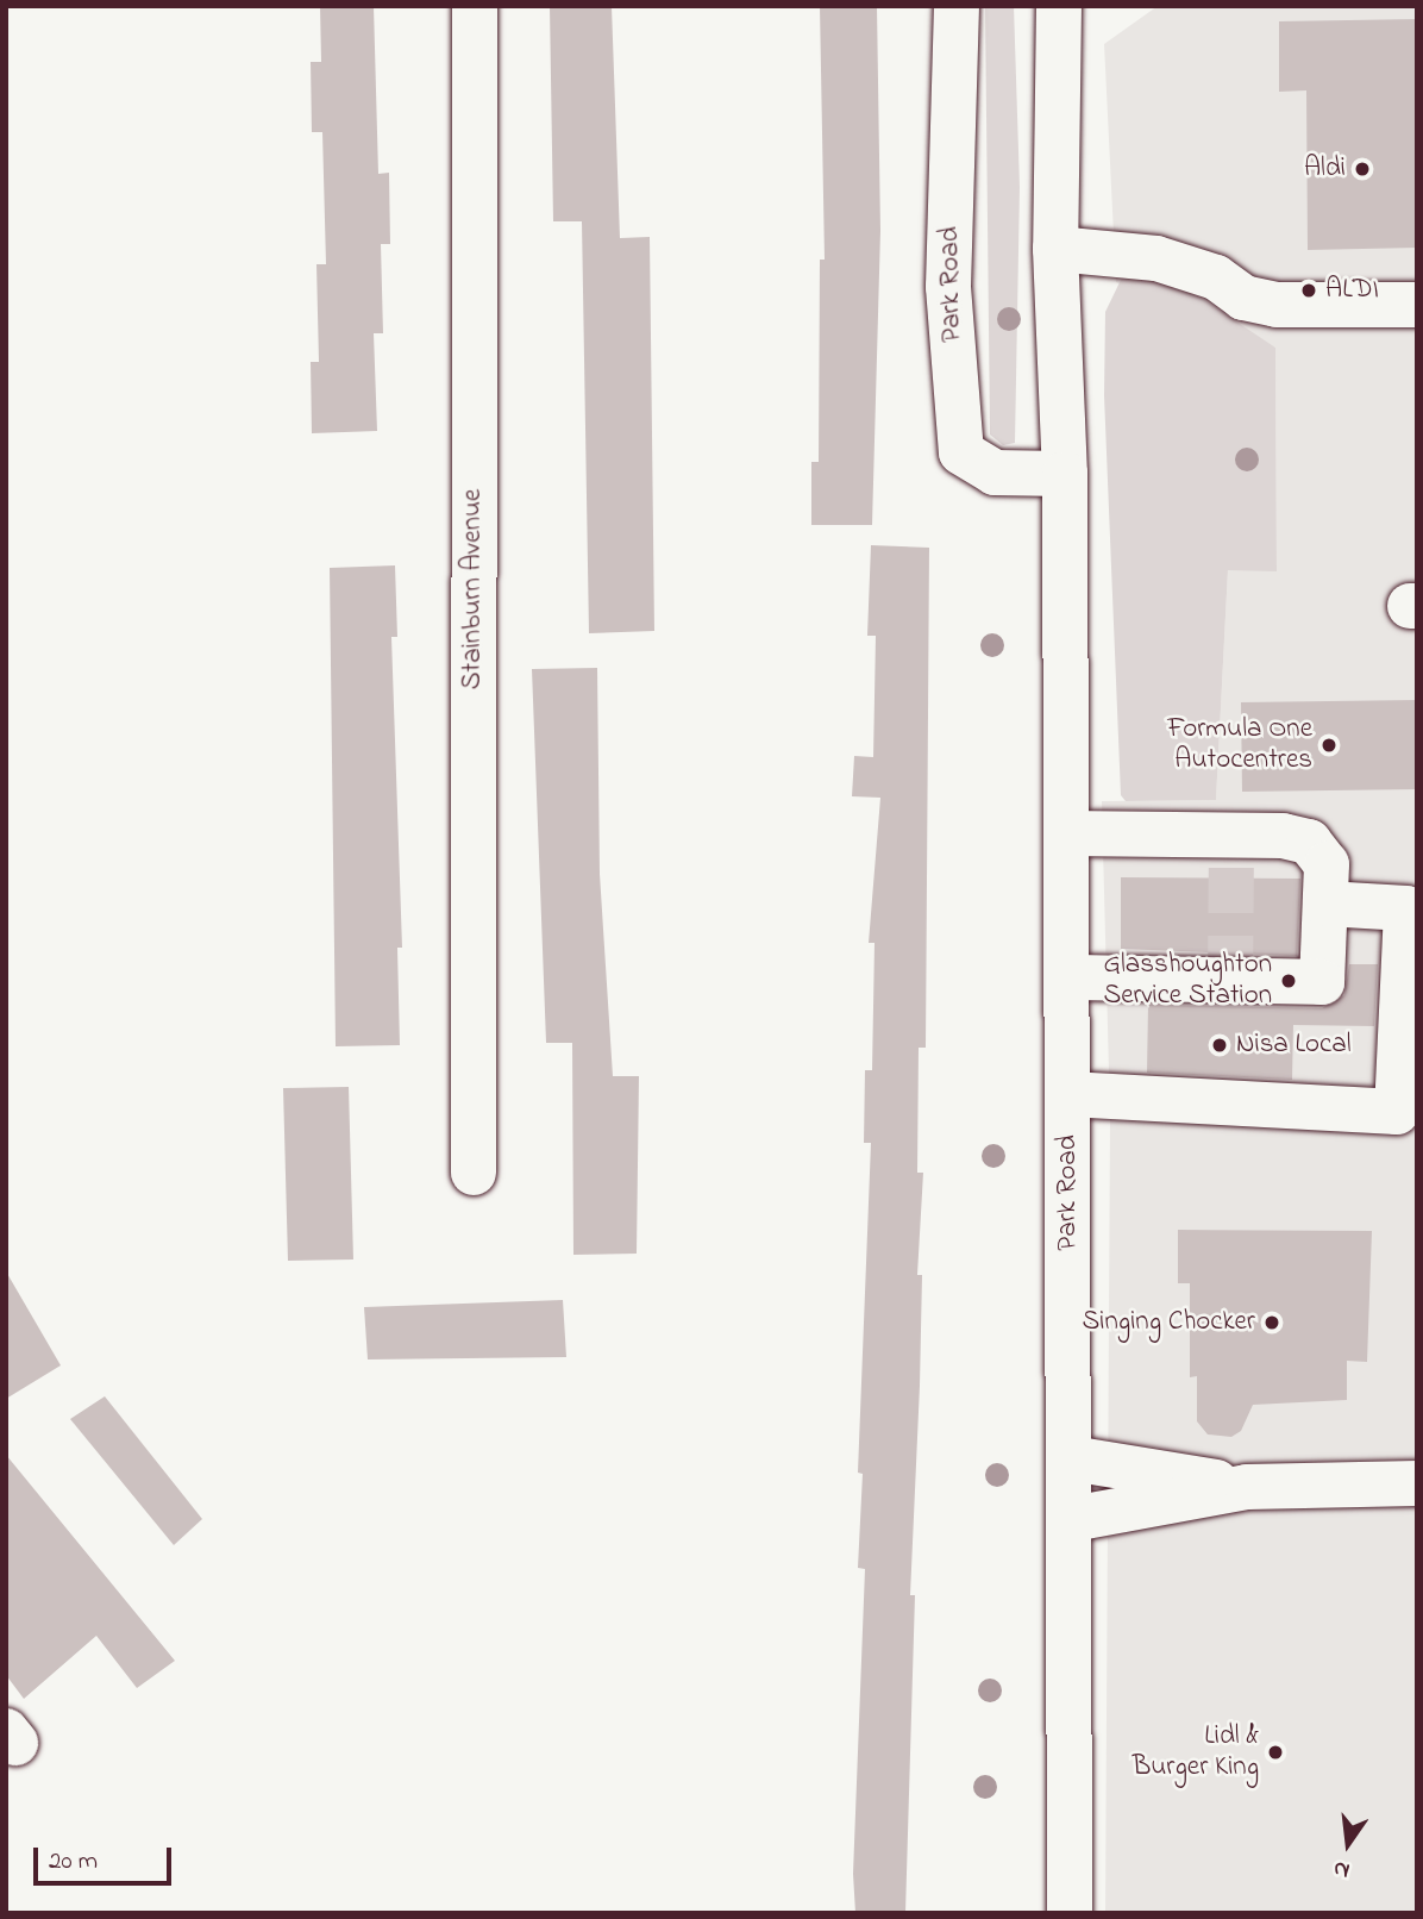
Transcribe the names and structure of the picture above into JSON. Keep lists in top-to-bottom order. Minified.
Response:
{"streets":{"main road":["Park Road","Stainburn Avenue"]},"places":["Aldi","ALDI","Formula One Autocentres","Glasshoughton Service Station","Nisa Local","Singing Chocker","Lidl & Burger King"],"scale_bar":"20 m","north":"bottom"}
